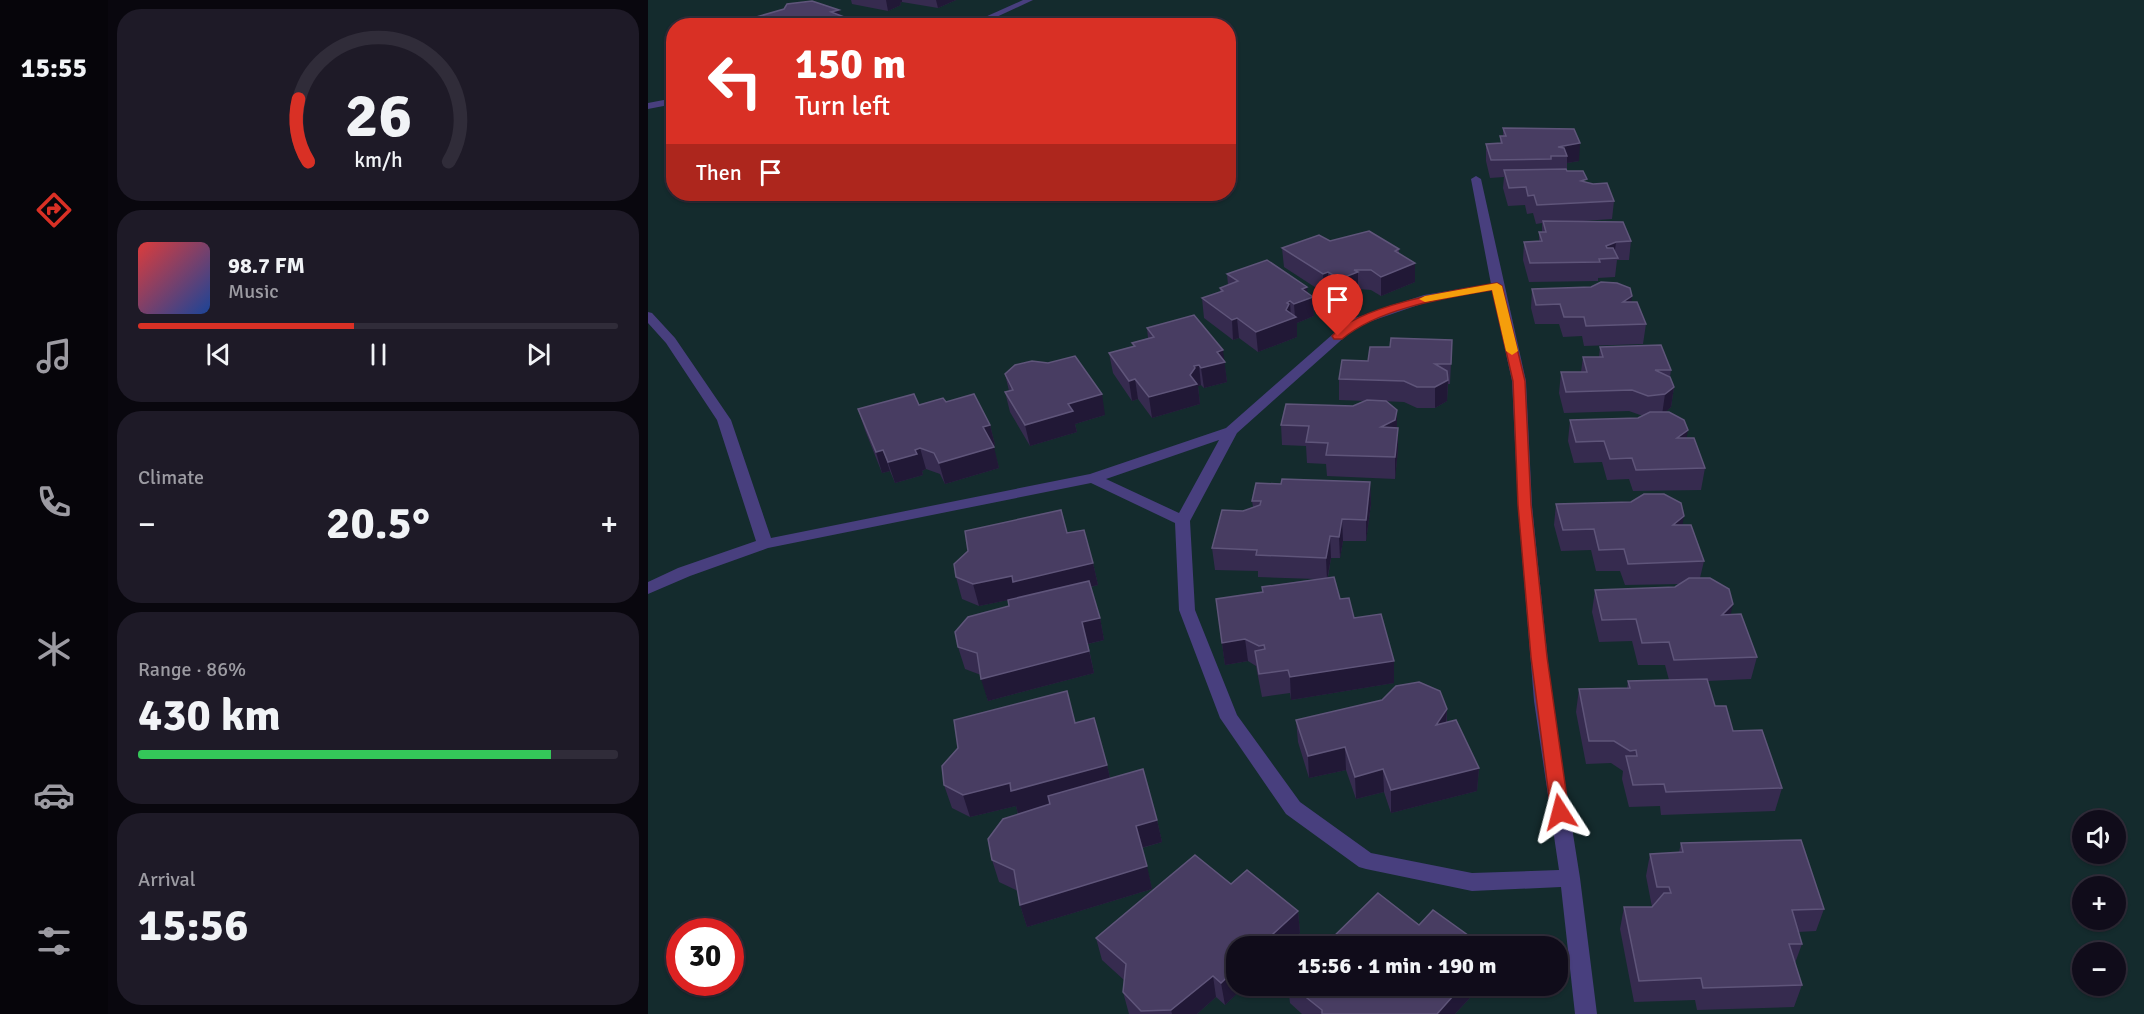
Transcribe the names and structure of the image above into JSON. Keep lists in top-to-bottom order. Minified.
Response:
{"page":{"tabs":"15:55","turn":["150 m","Turn left"],"then":"Then","song":["98.7 FM","Music"],"tile":["Climate",["Range · 86%","430 km"],["Arrival","15:56"]],"heat":["−","20.5°","+"],"map_buttons":["+","−"],"limit":"30","trip":"15:56 · 1 min · 190 m","gauge":["26","km/h"]}}
